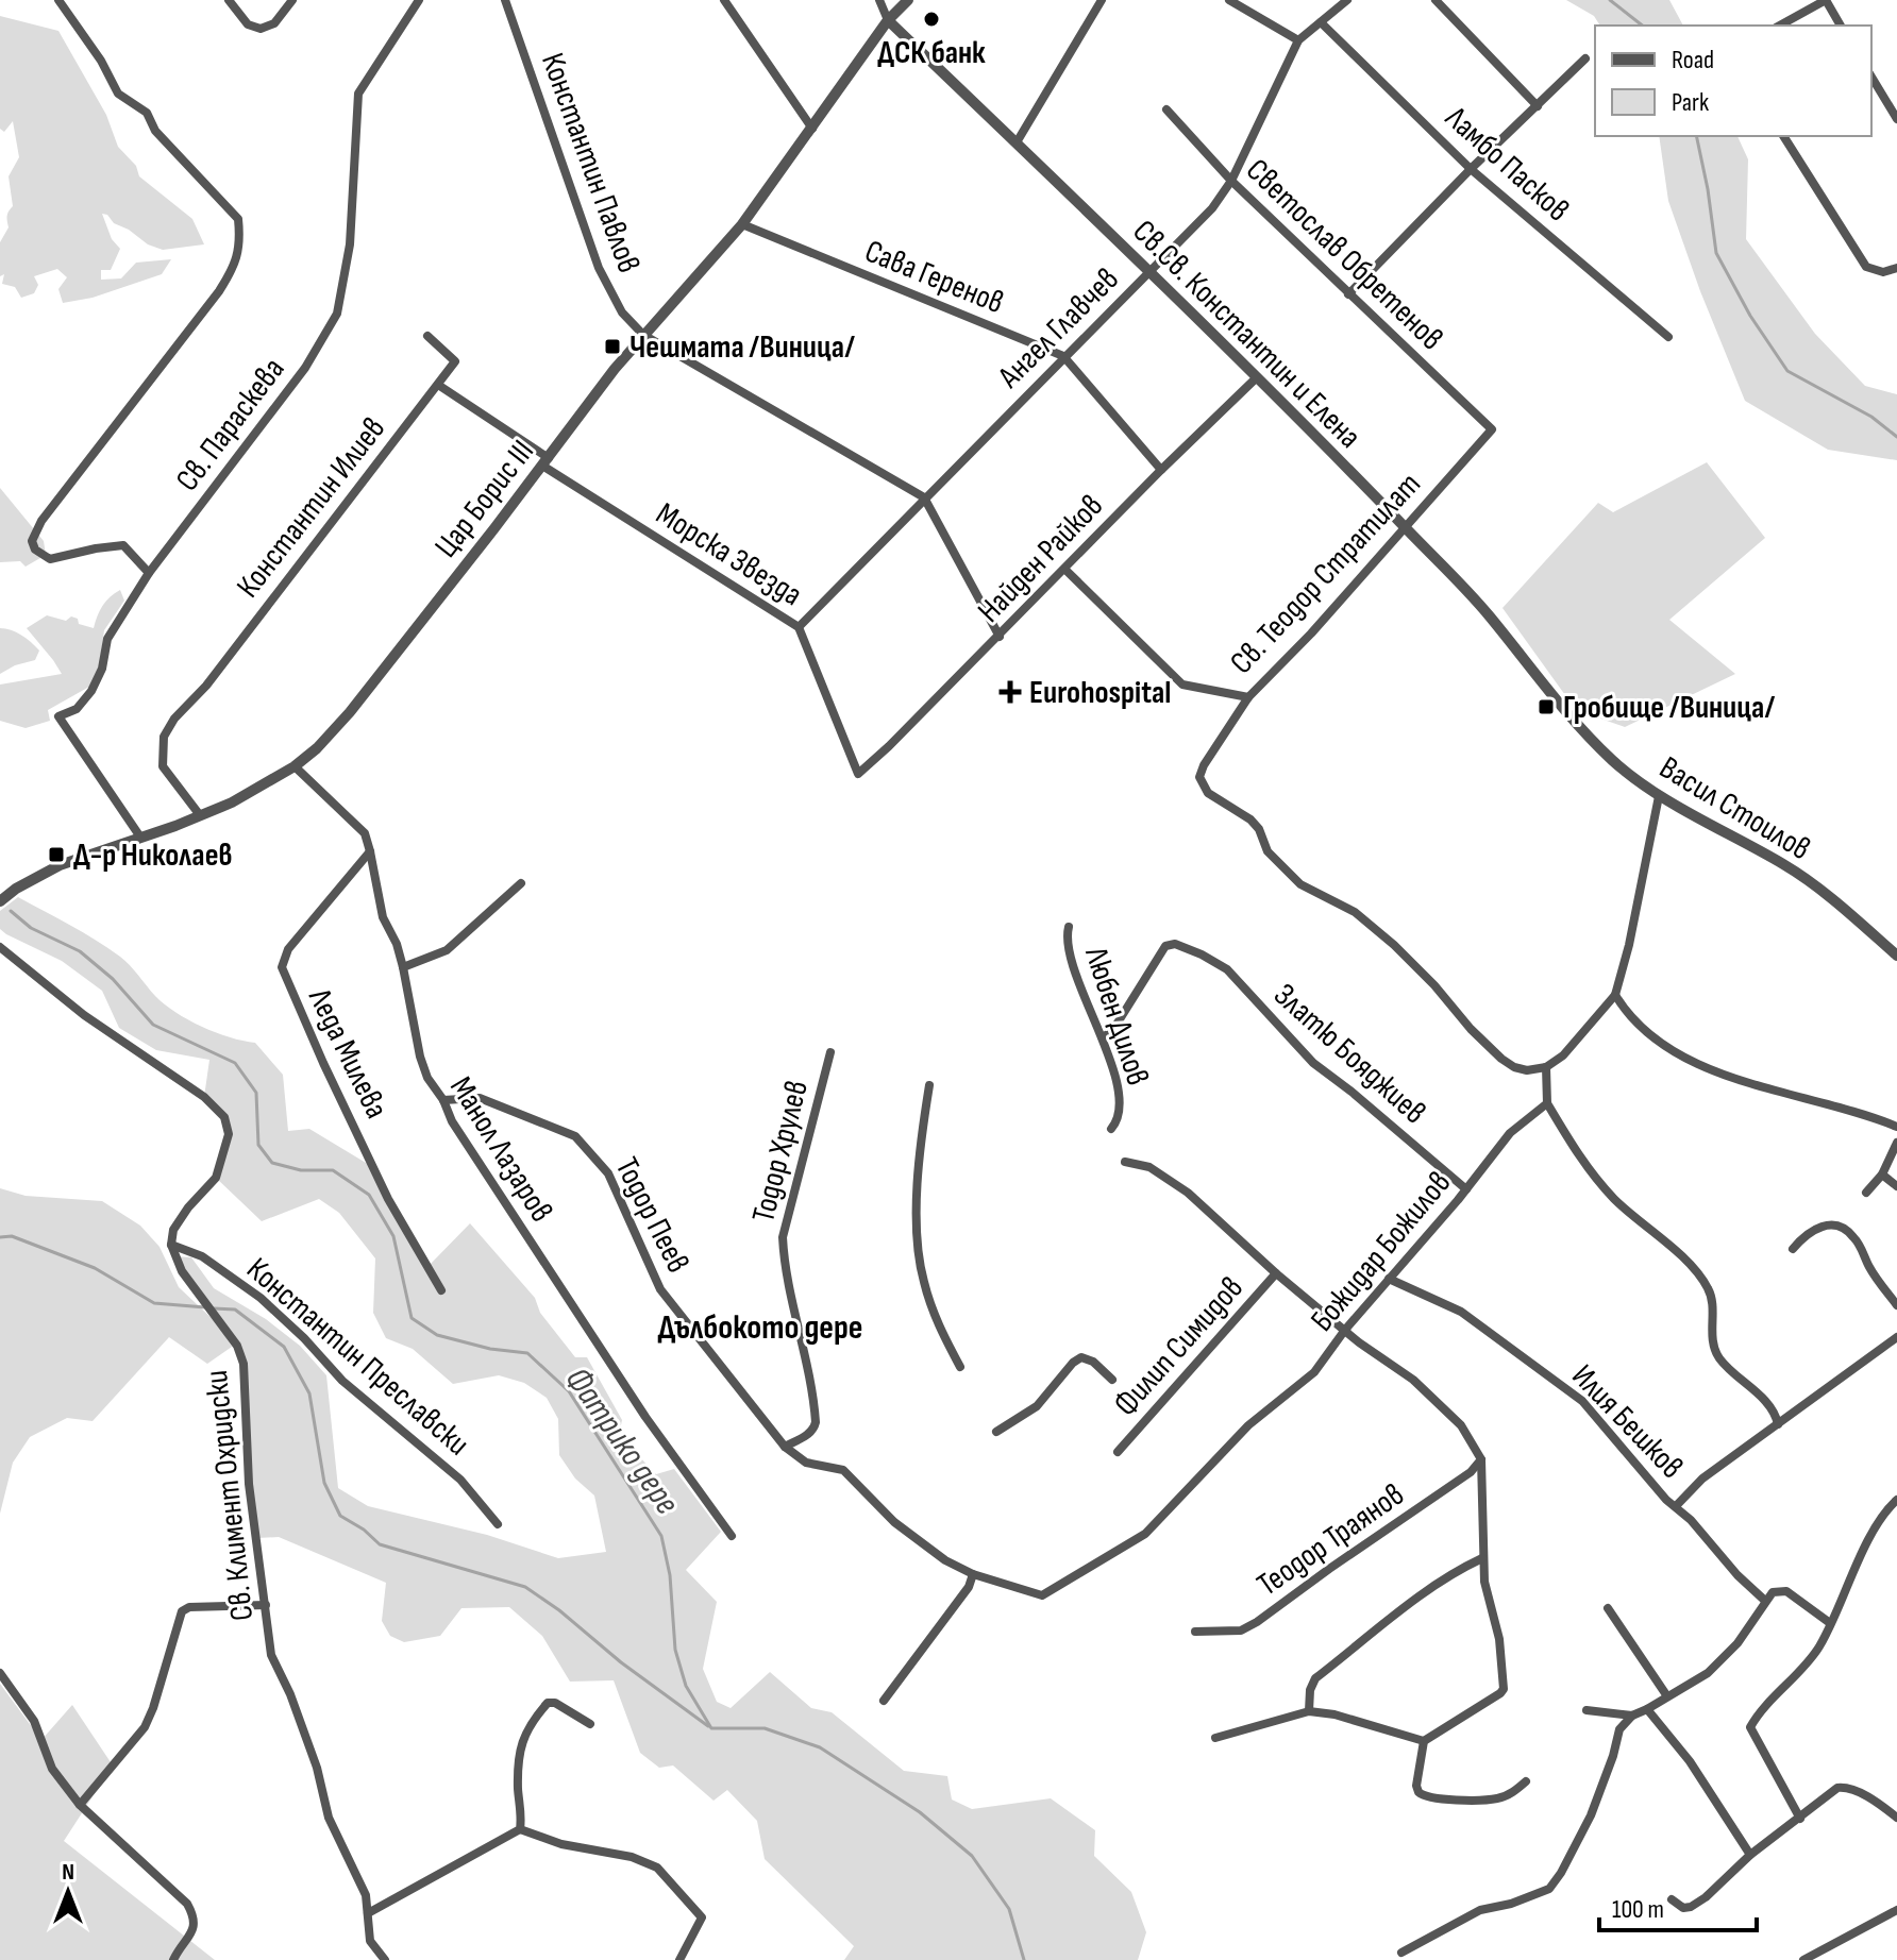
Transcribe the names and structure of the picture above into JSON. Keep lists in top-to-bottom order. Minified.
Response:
{"streets":{"street":["Константин Павлов","Ламбо Пасков","Светослав Обретенов","Сава Геренов","Ангел Главчев","Св.Св. Константин и Елена","Св. Параскева","Цар Борис III","Константин Илиев","Морска Звезда","Найден Райков","Св. Теодор Стратилат","Васил Стоилов","Любен Дилов","Леда Милева","Златю Бояджиев","Манол Лазаров","Тодор Хрулев","Тодор Пеев","Божидар Божилов","Филип Симидов","Константин Преславски","Илия Бешков","Св. Климент Охридски","Теодор Траянов"]},"crossings":[["Константин Павлов","Цар Борис III"],["Ламбо Пасков","Ангел Главчев"],["Светослав Обретенов","Ангел Главчев"],["Светослав Обретенов","Св. Теодор Стратилат"],["Сава Геренов","Ангел Главчев"],["Сава Геренов","Цар Борис III"],["Сава Геренов","Найден Райков"],["Ангел Главчев","Св.Св. Константин и Елена"],["Ангел Главчев","Морска Звезда"],["Св.Св. Константин и Елена","Цар Борис III"],["Св.Св. Константин и Елена","Найден Райков"],["Св.Св. Константин и Елена","Св. Теодор Стратилат"],["Св.Св. Константин и Елена","Васил Стоилов"],["Св. Параскева","Цар Борис III"],["Цар Борис III","Константин Илиев"],["Цар Борис III","Морска Звезда"],["Цар Борис III","Манол Лазаров"],["Константин Илиев","Морска Звезда"],["Морска Звезда","Найден Райков"],["Найден Райков","Св. Теодор Стратилат"],["Любен Дилов","Златю Бояджиев"],["Леда Милева","Манол Лазаров"],["Златю Бояджиев","Божидар Божилов"],["Манол Лазаров","Тодор Пеев"],["Тодор Хрулев","Тодор Пеев"],["Тодор Пеев","Божидар Божилов"],["Божидар Божилов","Илия Бешков"],["Константин Преславски","Св. Климент Охридски"]],"districts":["Дълбокото дере"],"water":["Фатрико дере"],"places":{"other":["ДСК банк"],"transit":["Чешмата /Виница/","Гробище /Виница/","Д-р Николаев"],"health":["Eurohospital"]},"legend":["Road","Park"],"scale_bar":"100 m","north":"top"}
